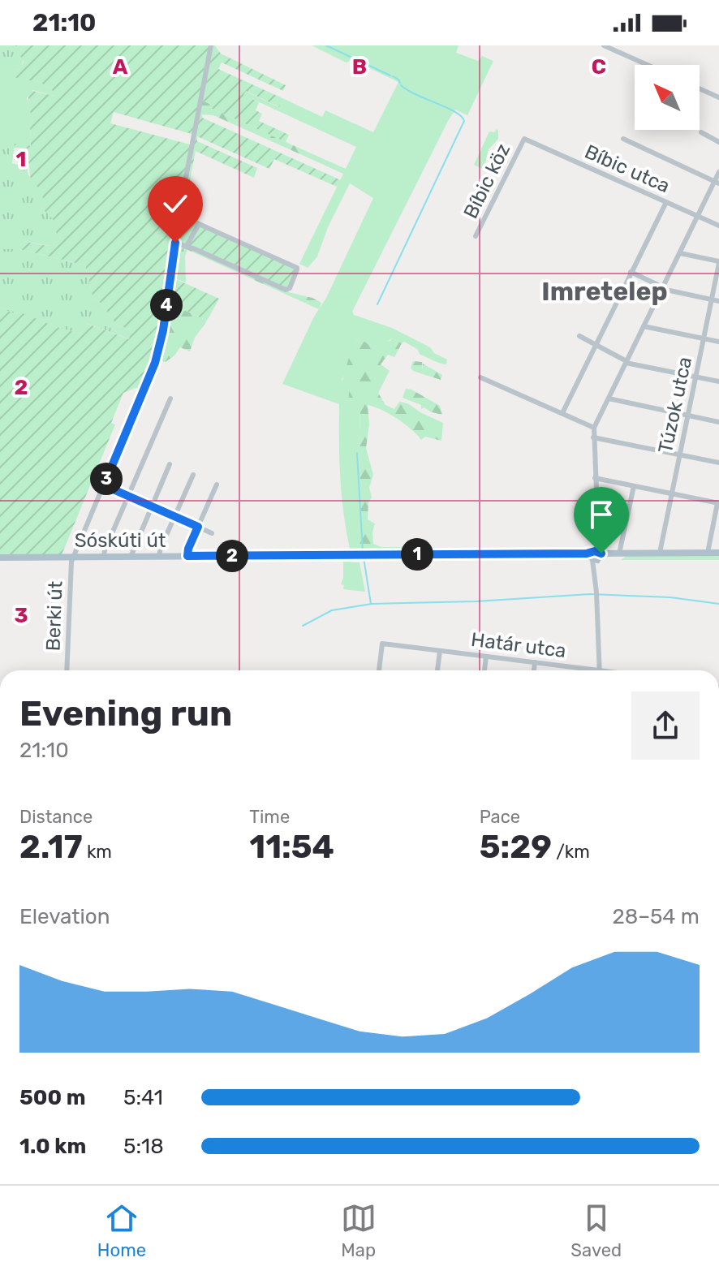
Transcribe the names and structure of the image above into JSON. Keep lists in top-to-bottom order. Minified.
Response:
{"streets":{"main road":["Sóskúti út"],"street":["Bíbic utca","Bíbic köz","Túzok utca","Berki út","Határ utca"]},"crossings":[["Bíbic utca","Bíbic köz"],["Túzok utca","Sóskúti út"],["Sóskúti út","Berki út"]],"districts":["Imretelep"],"north":"top left","page":{"status":"21:10","pins":["4","3","1","2"],"heading":["Evening run","21:10"],"stats":[["Distance","2.17 km"],["Time","11:54"],["Pace","5:29 /km"]],"chart":["Elevation","28–54 m"],"list":[{"name":"500 m","note":"5:41"},{"name":"1.0 km","note":"5:18"}],"tabs":["Home","Map","Saved"]},"grid":{"columns":["A","B","C"],"rows":["1","2","3"]}}
